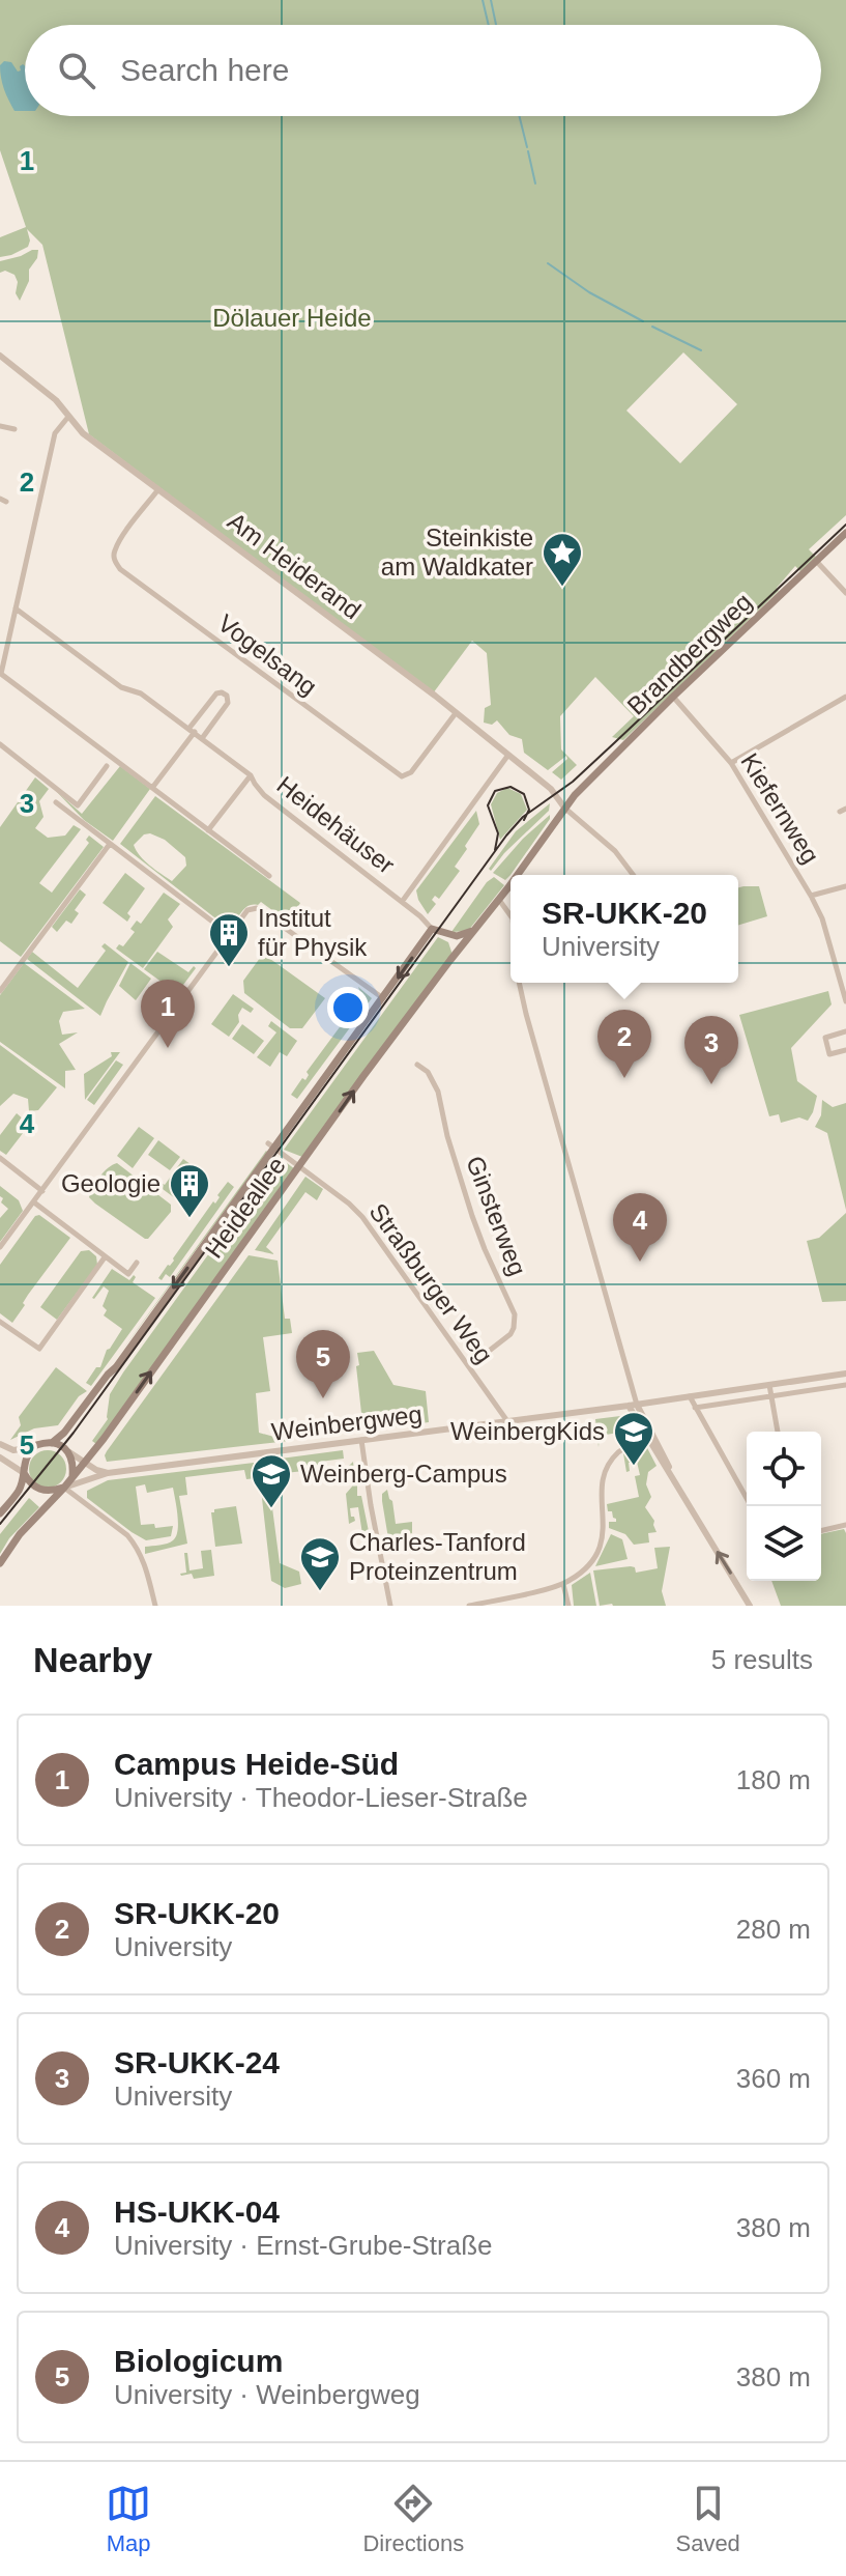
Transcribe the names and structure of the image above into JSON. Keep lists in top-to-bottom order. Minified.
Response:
{"streets":{"main road":["Brandbergweg","Heideallee"],"street":["Am Heiderand","Vogelsang","Kiefernweg","Heidehäuser","Ginsterweg","Straßburger Weg","Weinbergweg"]},"crossings":[["Am Heiderand","Brandbergweg"],["Am Heiderand","Vogelsang"],["Brandbergweg","Kiefernweg"],["Brandbergweg","Heideallee"],["Heidehäuser","Heideallee"],["Heideallee","Straßburger Weg"],["Heideallee","Weinbergweg"],["Ginsterweg","Straßburger Weg"],["Straßburger Weg","Weinbergweg"]],"parks":["Dölauer Heide"],"places":{"place":["Steinkiste am Waldkater"],"building":["Institut für Physik","Geologie"],"school or university":["WeinbergKids","Weinberg-Campus","Charles-Tanford Proteinzentrum"]},"page":{"search":"Search here","popup":["SR-UKK-20","University"],"pins":["1","2","3","4","5"],"heading":["Nearby","5 results"],"list":[{"mark":"1","name":"Campus Heide-Süd","note":"University · Theodor-Lieser-Straße","value":"180 m"},{"mark":"2","name":"SR-UKK-20","note":"University","value":"280 m"},{"mark":"3","name":"SR-UKK-24","note":"University","value":"360 m"},{"mark":"4","name":"HS-UKK-04","note":"University · Ernst-Grube-Straße","value":"380 m"},{"mark":"5","name":"Biologicum","note":"University · Weinbergweg","value":"380 m"}],"nav":["Map","Directions","Saved"]},"grid":{"rows":["1","2","3","4","5"]}}
